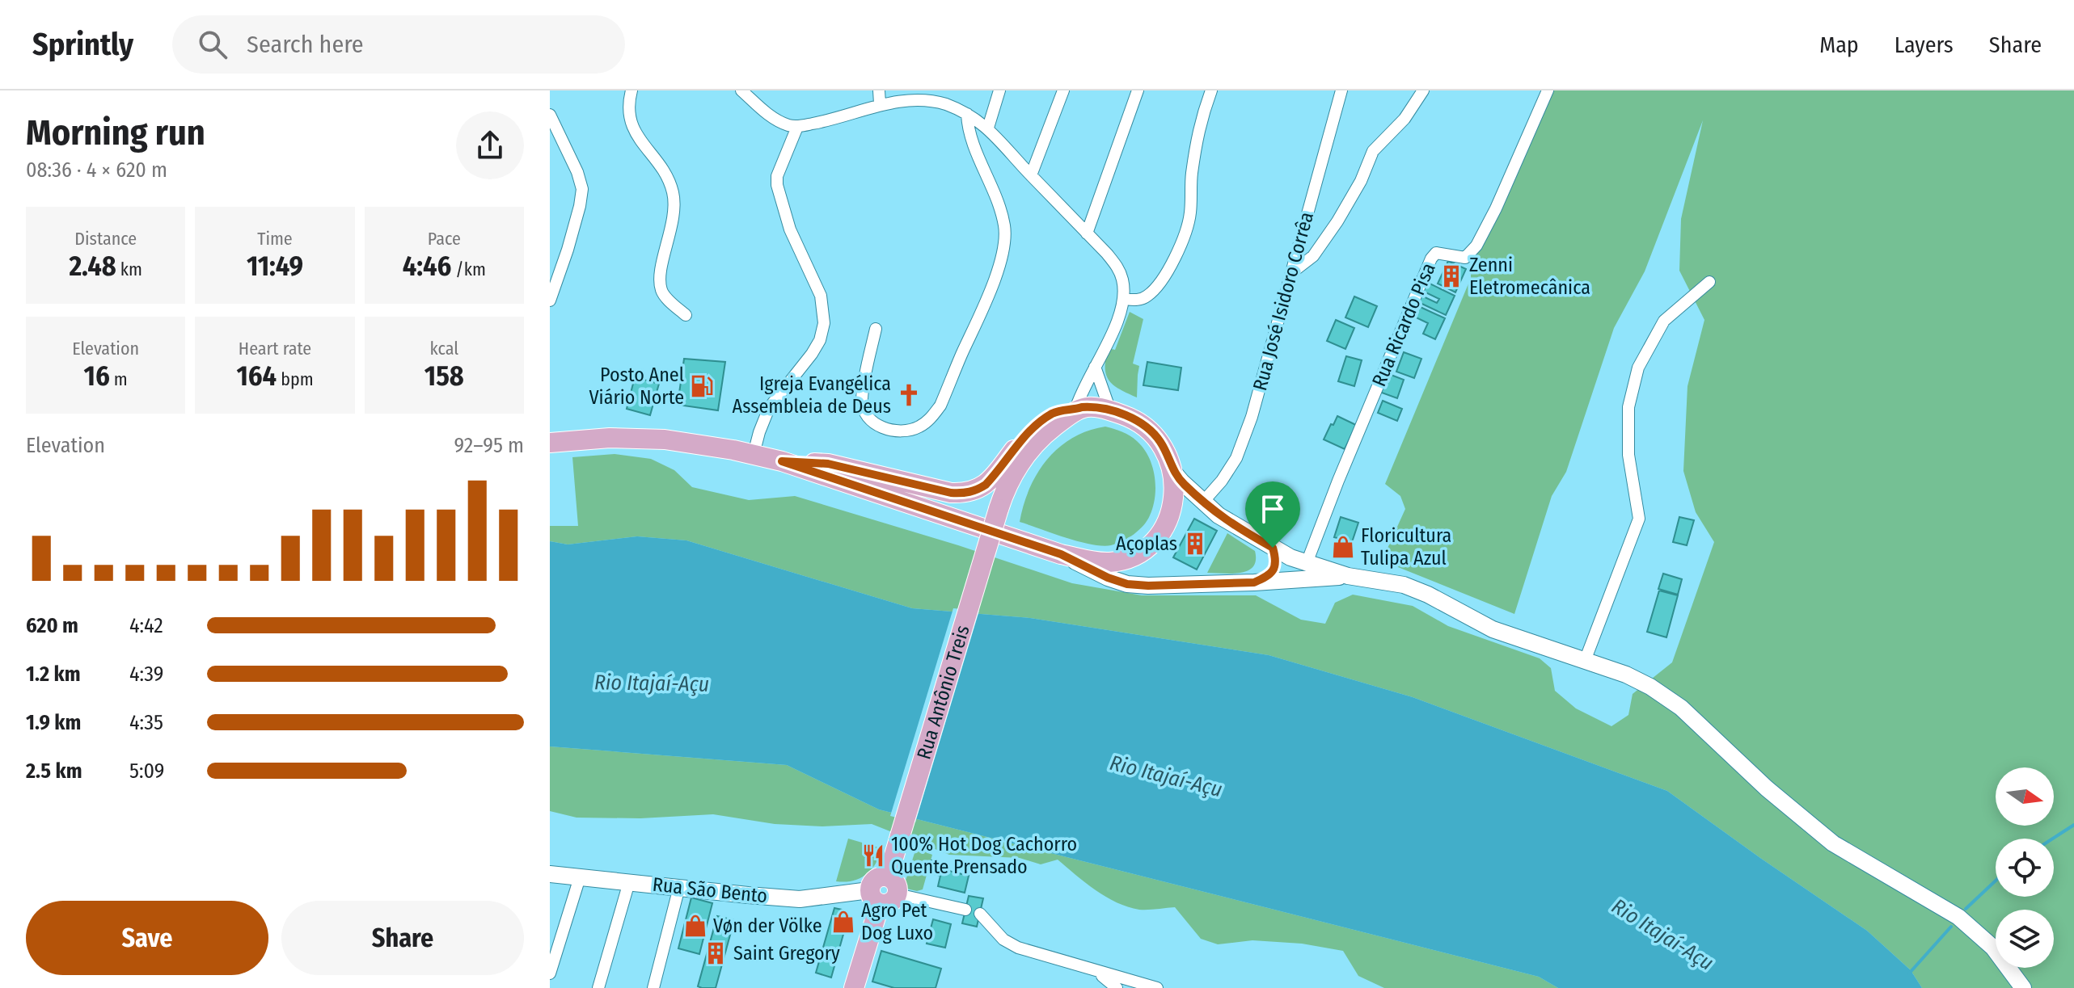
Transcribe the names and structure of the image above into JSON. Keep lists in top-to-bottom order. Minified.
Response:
{"streets":{"main road":["Rua Antônio Treis","Rua São Bento"],"street":["Rua José Isidoro Corrêa","Rua Ricardo Pisa"]},"crossings":[["Rua Antônio Treis","Rua São Bento"]],"water":["Rio Itajaí-Açu"],"places":{"building":["Zenni Eletromecânica","Açoplas","Saint Gregory"],"fuel station":["Posto Anel Viário Norte"],"church":["Igreja Evangélica Assembleia de Deus"],"shop":["Floricultura Tulipa Azul","Agro Pet Dog Luxo","Vøn der Völke"],"restaurant":["100% Hot Dog Cachorro Quente Prensado"]},"north":"right","page":{"header":"Sprintly","search":"Search here","nav":["Map","Layers","Share"],"heading":["Morning run","08:36 · 4 × 620 m"],"stats":[["Distance","2.48 km"],["Time","11:49"],["Pace","4:46 /km"],["Elevation","16 m"],["Heart rate","164 bpm"],["kcal","158"]],"chart":["Elevation","92–95 m"],"list":[{"name":"620 m","note":"4:42"},{"name":"1.2 km","note":"4:39"},{"name":"1.9 km","note":"4:35"},{"name":"2.5 km","note":"5:09"}],"buttons":["Save","Share"]}}
